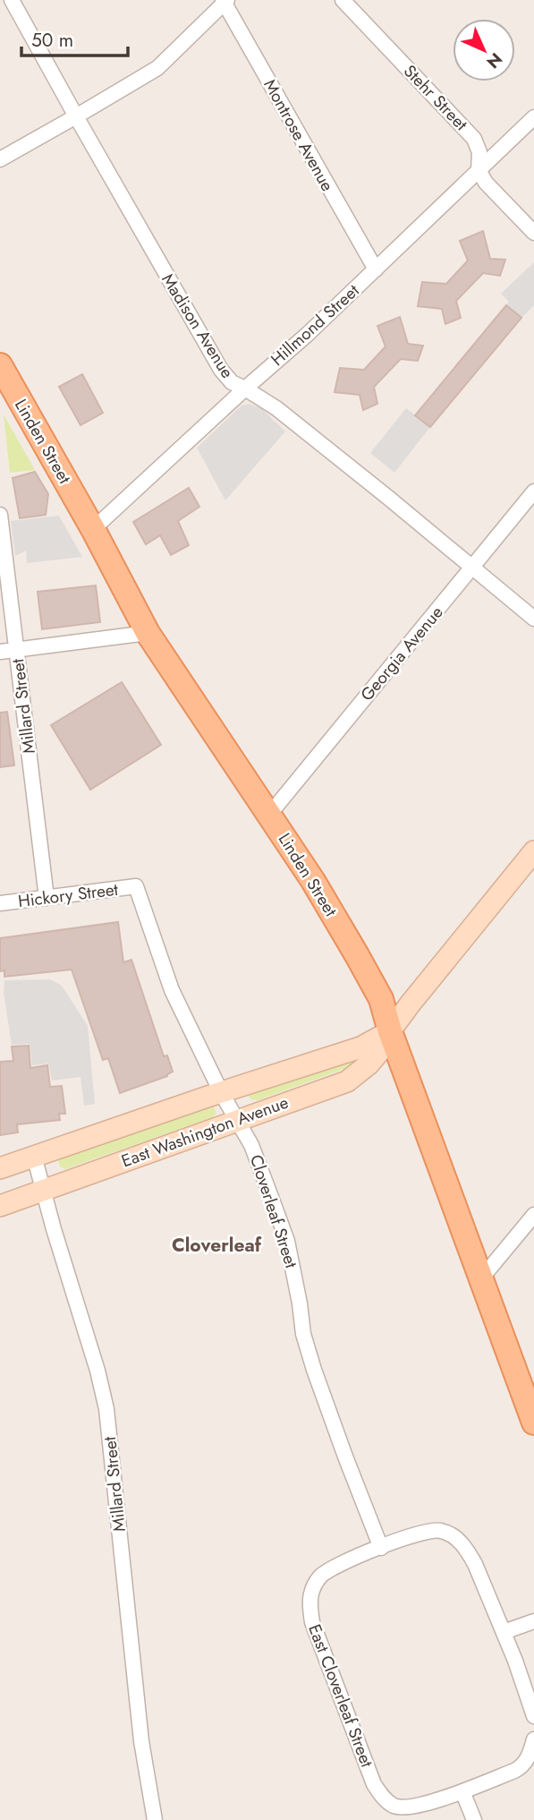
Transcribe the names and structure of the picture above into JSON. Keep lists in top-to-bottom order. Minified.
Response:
{"streets":{"main road":["Linden Street"],"street":["Stehr Street","Montrose Avenue","Hillmond Street","Madison Avenue","Georgia Avenue","Millard Street","Hickory Street","East Washington Avenue","Cloverleaf Street","East Cloverleaf Street"]},"crossings":[["Stehr Street","Hillmond Street"],["Montrose Avenue","Hillmond Street"],["Hillmond Street","Madison Avenue"],["Hillmond Street","Linden Street"],["Madison Avenue","Georgia Avenue"],["Linden Street","Georgia Avenue"],["Linden Street","East Washington Avenue"],["Millard Street","Hickory Street"],["Millard Street","East Washington Avenue"],["Hickory Street","Cloverleaf Street"],["East Washington Avenue","Cloverleaf Street"],["Cloverleaf Street","East Cloverleaf Street"]],"districts":["Cloverleaf"],"scale_bar":"50 m","north":"bottom right"}
